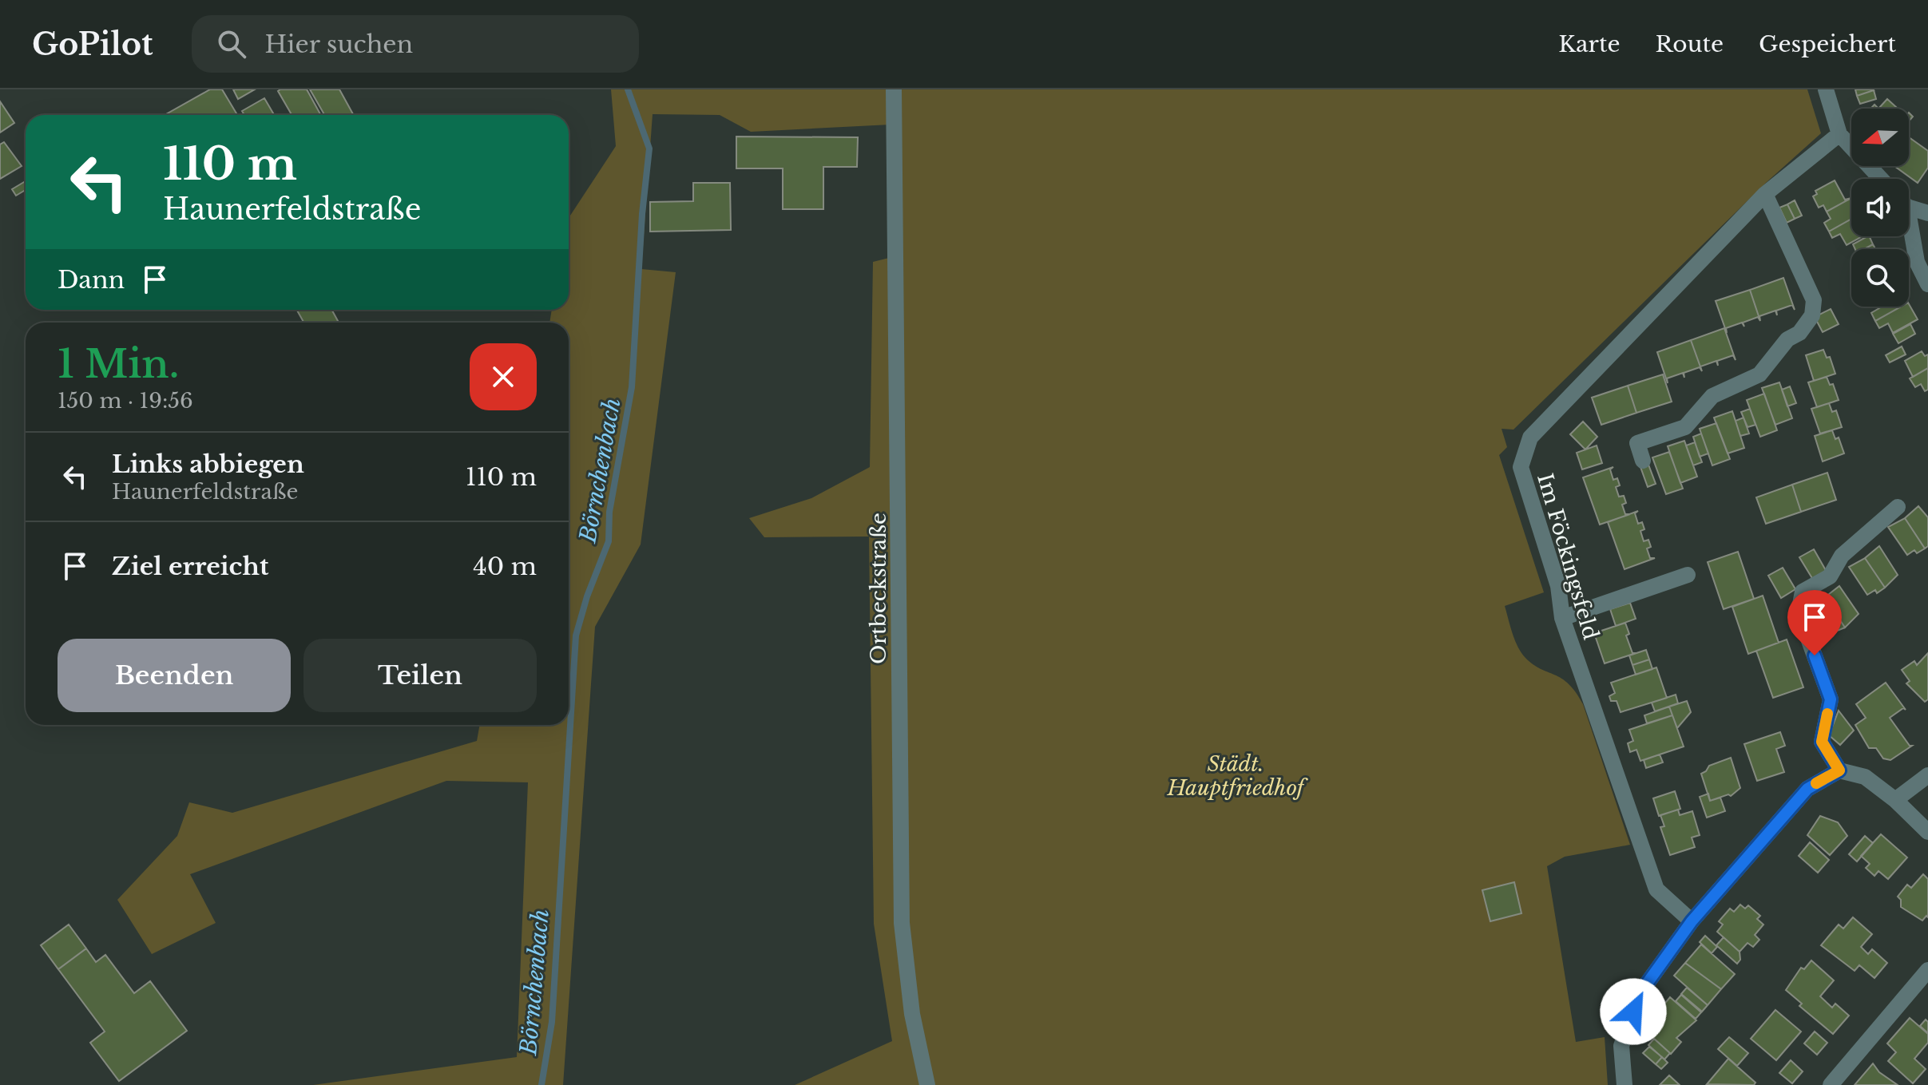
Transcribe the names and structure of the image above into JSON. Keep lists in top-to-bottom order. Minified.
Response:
{"streets":{"street":["Im Föckingsfeld","Ortbeckstraße"]},"water":["Börnchenbach"],"parks":["Städt. Hauptfriedhof"],"north":"left","page":{"header":"GoPilot","search":"Hier suchen","nav":["Karte","Route","Gespeichert"],"turn":["110 m","Haunerfeldstraße"],"then":"Dann","heading":["1 Min.","150 m · 19:56"],"list":[{"name":"Links abbiegen","note":"Haunerfeldstraße","value":"110 m"},{"name":"Ziel erreicht","value":"40 m"}],"buttons":["Beenden","Teilen"]}}
